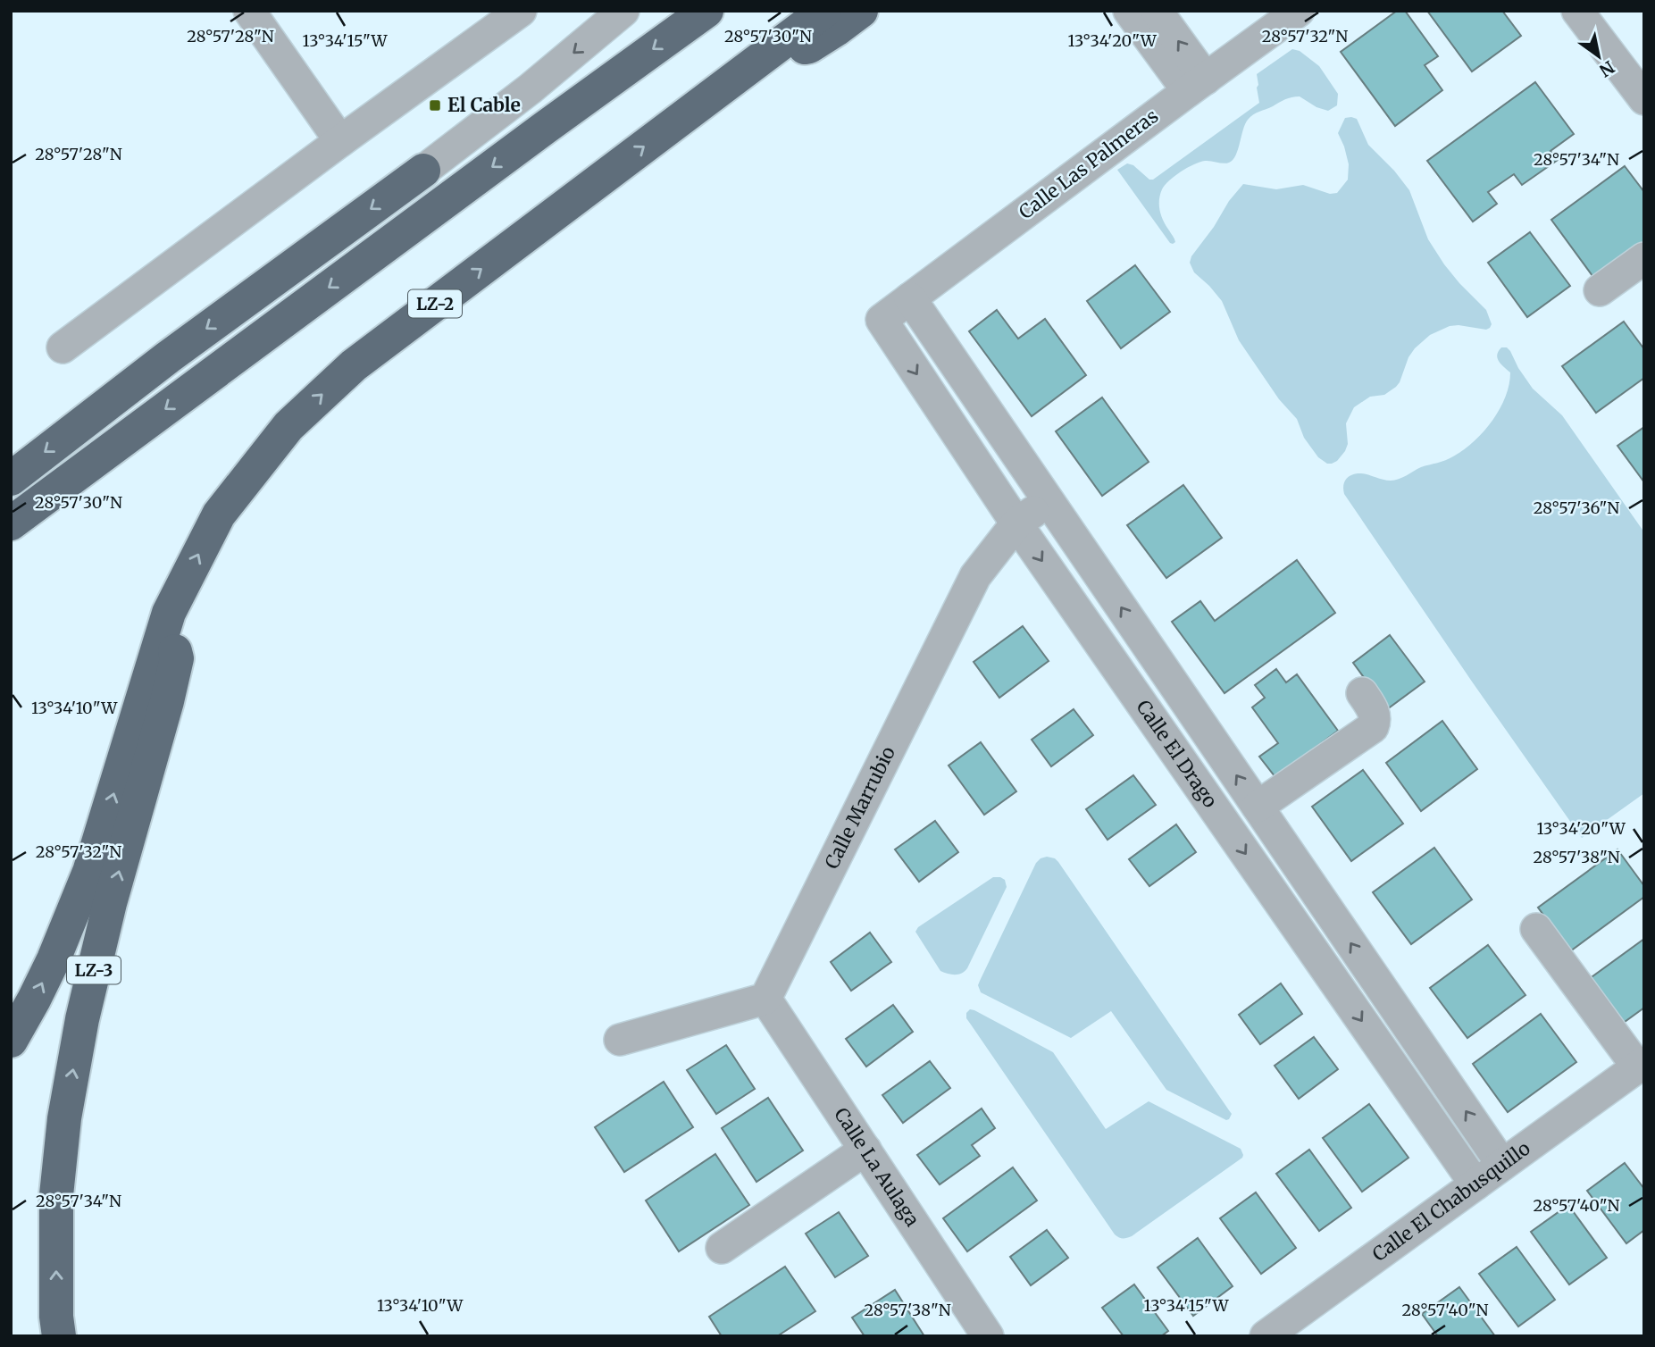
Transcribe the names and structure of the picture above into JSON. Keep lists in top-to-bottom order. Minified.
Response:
{"streets":{"highway":["LZ-2","LZ-3"],"street":["Calle Las Palmeras","Calle El Drago","Calle Marrubio","Calle La Aulaga","Calle El Chabusquillo"]},"crossings":[["Calle Las Palmeras","Calle El Drago"],["LZ-2","LZ-3"],["Calle El Drago","Calle Marrubio"],["Calle El Drago","Calle El Chabusquillo"],["Calle Marrubio","Calle La Aulaga"]],"places":{"transit":["El Cable"]},"north":"bottom right","coordinates":["28°57'28\"N","28°57'30\"N","28°57'32\"N","13°34'15\"W","13°34'20\"W","28°57'34\"N","28°57'36\"N","13°34'10\"W","28°57'38\"N","28°57'40\"N"]}
